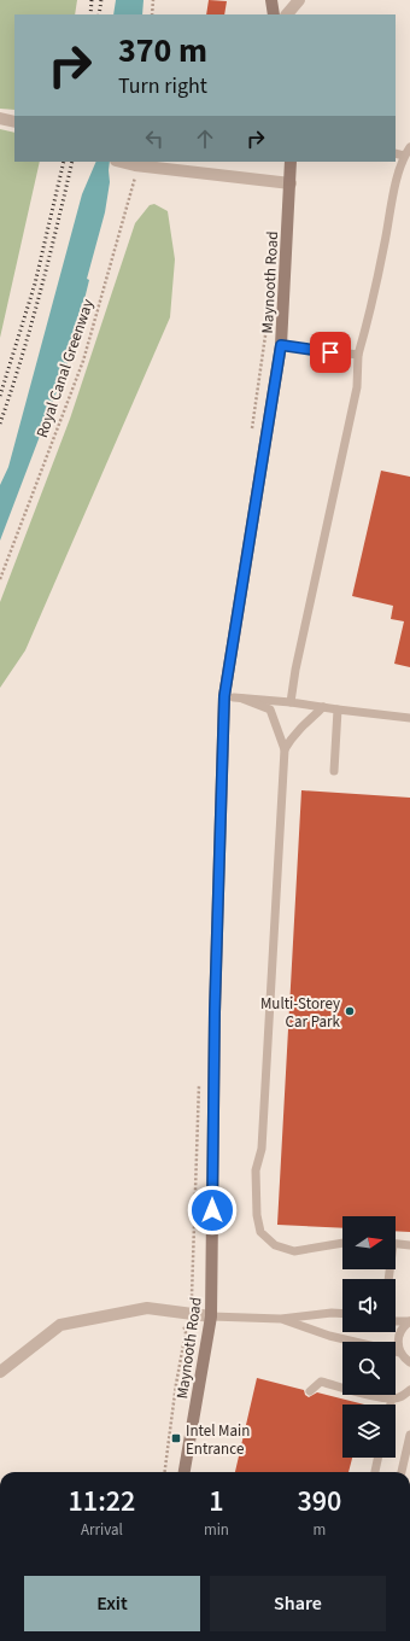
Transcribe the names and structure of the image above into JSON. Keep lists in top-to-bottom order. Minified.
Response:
{"streets":{"main road":["Maynooth Road"],"path":["Royal Canal Greenway"]},"places":{"other":["Multi-Storey Car Park"],"transit":["Intel Main Entrance"]},"north":"right","page":{"turn":["370 m","Turn right"],"eta":["11:22","Arrival","1","min","390","m"],"buttons":["Exit","Share"]}}
